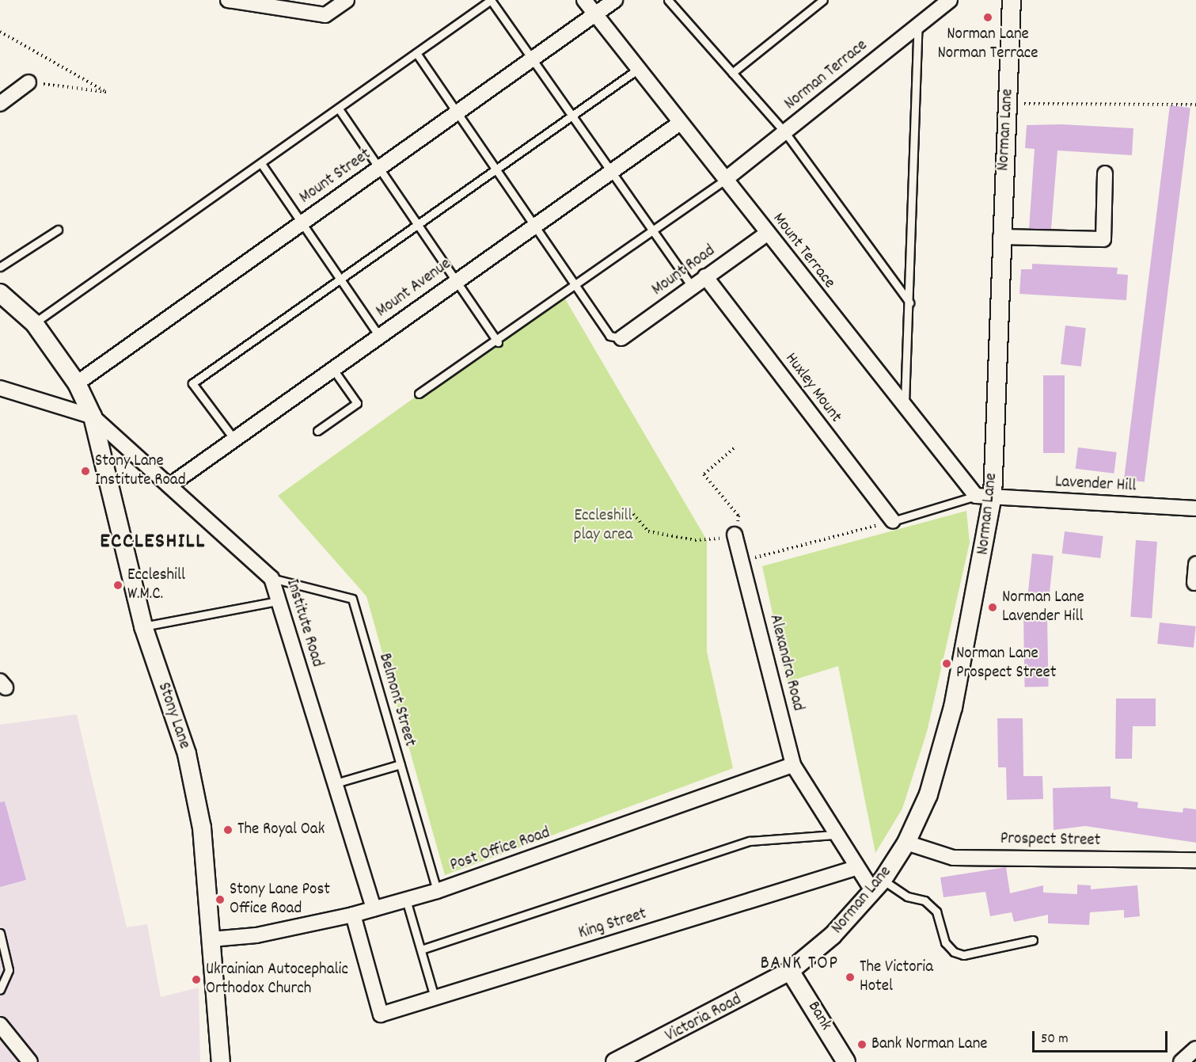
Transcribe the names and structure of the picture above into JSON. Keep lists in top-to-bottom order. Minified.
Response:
{"streets":{"street":["Norman Terrace","Norman Lane","Mount Street","Mount Terrace","Mount Road","Mount Avenue","Huxley Mount","Lavender Hill","Institute Road","Alexandra Road","Stony Lane","Prospect Street","Post Office Road","King Street","Bank","Victoria Road"],"lane":["Belmont Street"]},"crossings":[["Norman Terrace","Mount Terrace"],["Norman Lane","Mount Terrace"],["Norman Lane","Lavender Hill"],["Norman Lane","Alexandra Road"],["Norman Lane","Prospect Street"],["Norman Lane","Bank"],["Norman Lane","Victoria Road"],["Mount Street","Mount Terrace"],["Mount Street","Stony Lane"],["Mount Terrace","Mount Road"],["Mount Terrace","Mount Avenue"],["Mount Terrace","Lavender Hill"],["Mount Road","Huxley Mount"],["Mount Avenue","Institute Road"],["Institute Road","Belmont Street"],["Institute Road","Stony Lane"],["Institute Road","Post Office Road"],["Alexandra Road","Post Office Road"],["Alexandra Road","King Street"],["Belmont Street","Post Office Road"],["Stony Lane","Post Office Road"],["Post Office Road","King Street"],["Bank","Victoria Road"]],"districts":["ECCLESHILL","BANK TOP"],"parks":["Eccleshill play area"],"places":["Norman Lane Norman Terrace","Stony Lane Institute Road","Eccleshill W.M.C.","Norman Lane Lavender Hill","Norman Lane Prospect Street","The Royal Oak","Stony Lane Post Office Road","The Victoria Hotel","Ukrainian Autocephalic Orthodox Church","Bank Norman Lane"],"scale_bar":"50 m"}
